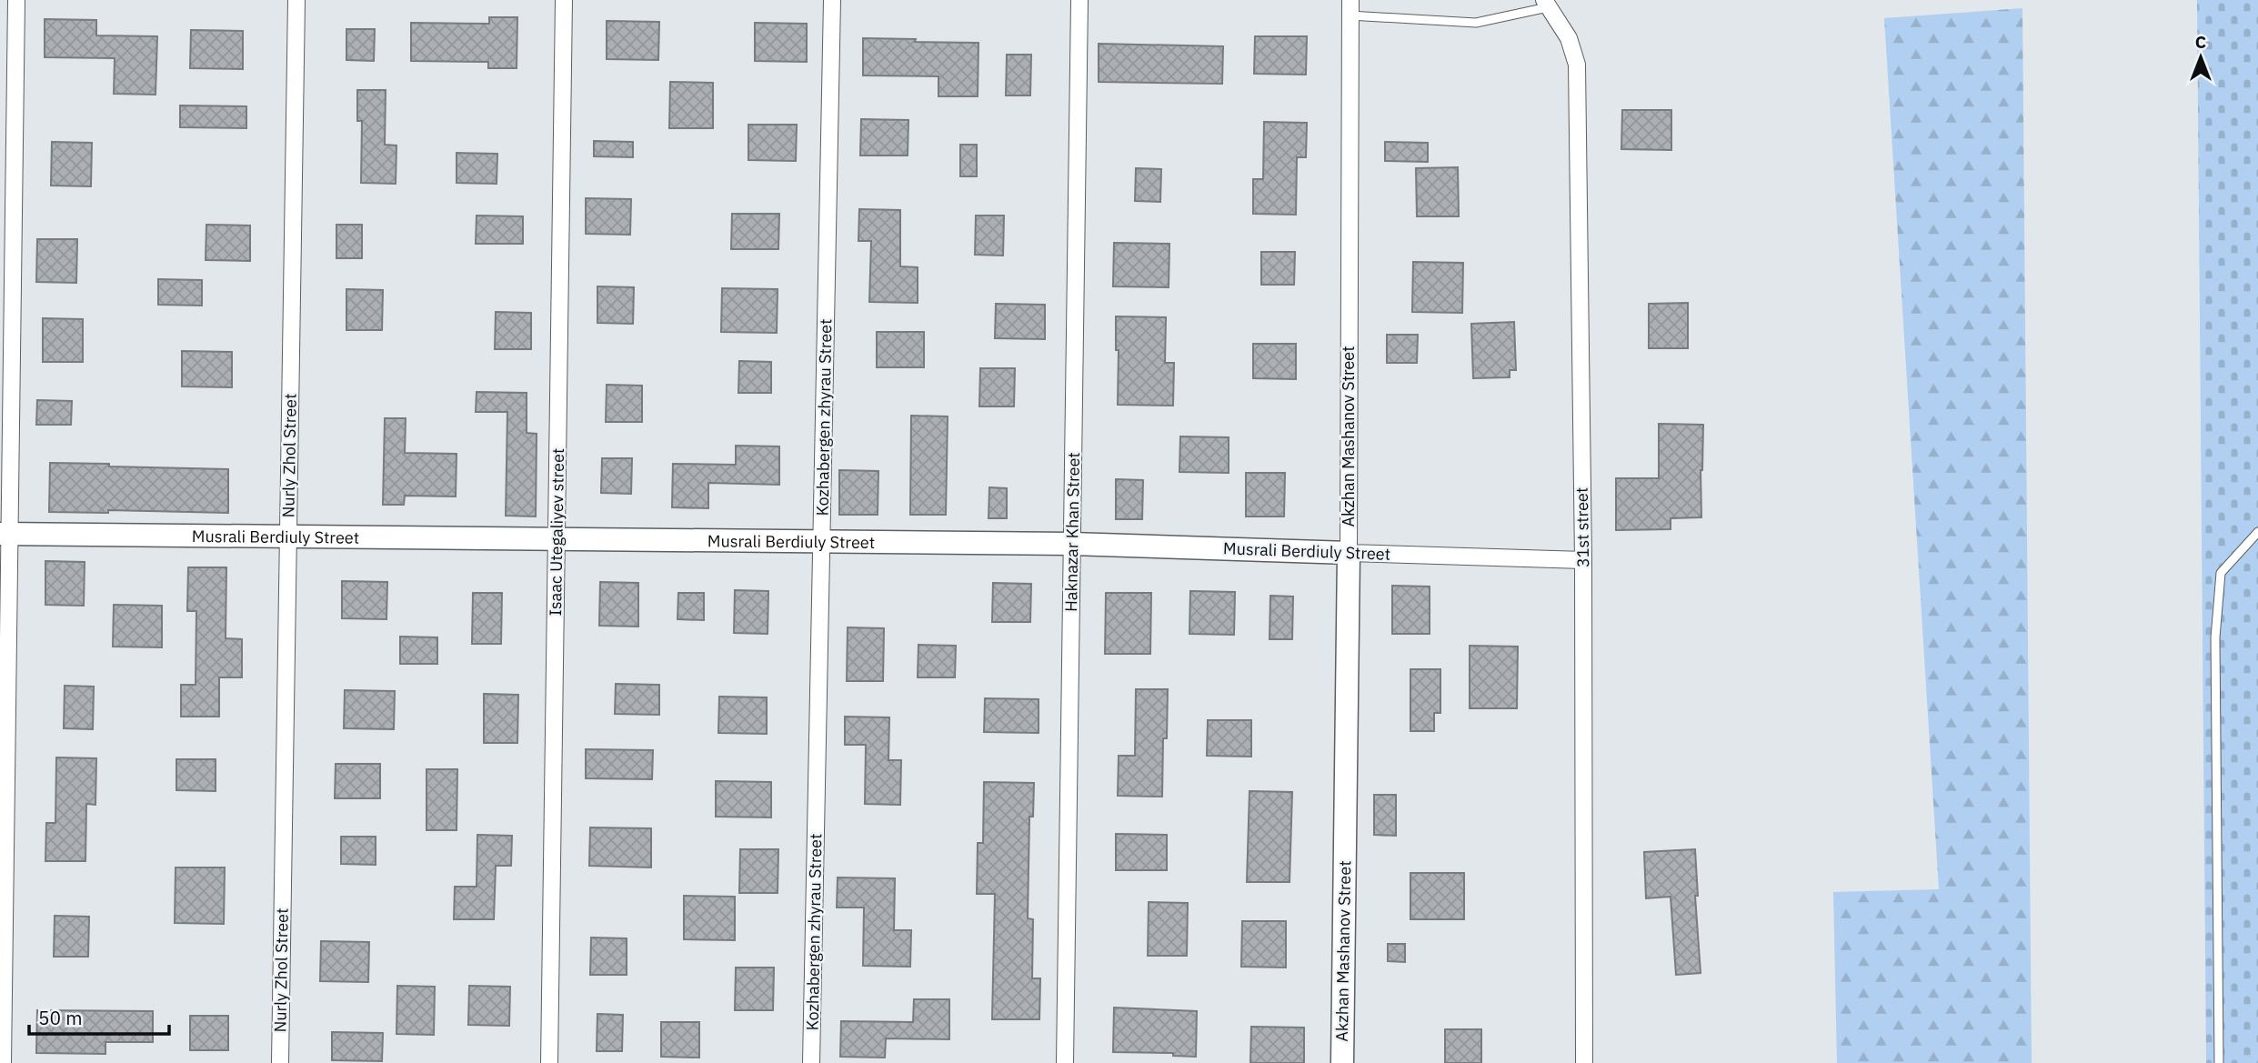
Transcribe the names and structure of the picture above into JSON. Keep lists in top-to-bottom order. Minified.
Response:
{"streets":{"street":["Kozhabergen zhyrau Street","Akzhan Mashanov Street","Nurly Zhol Street","31st street","Isaac Utegaliyev street","Haknazar Khan Street","Musrali Berdiuly Street"]},"crossings":[["Kozhabergen zhyrau Street","Musrali Berdiuly Street"],["Akzhan Mashanov Street","Musrali Berdiuly Street"],["Nurly Zhol Street","Musrali Berdiuly Street"],["31st street","Musrali Berdiuly Street"],["Isaac Utegaliyev street","Musrali Berdiuly Street"],["Haknazar Khan Street","Musrali Berdiuly Street"]],"scale_bar":"50 m","north":"top"}
